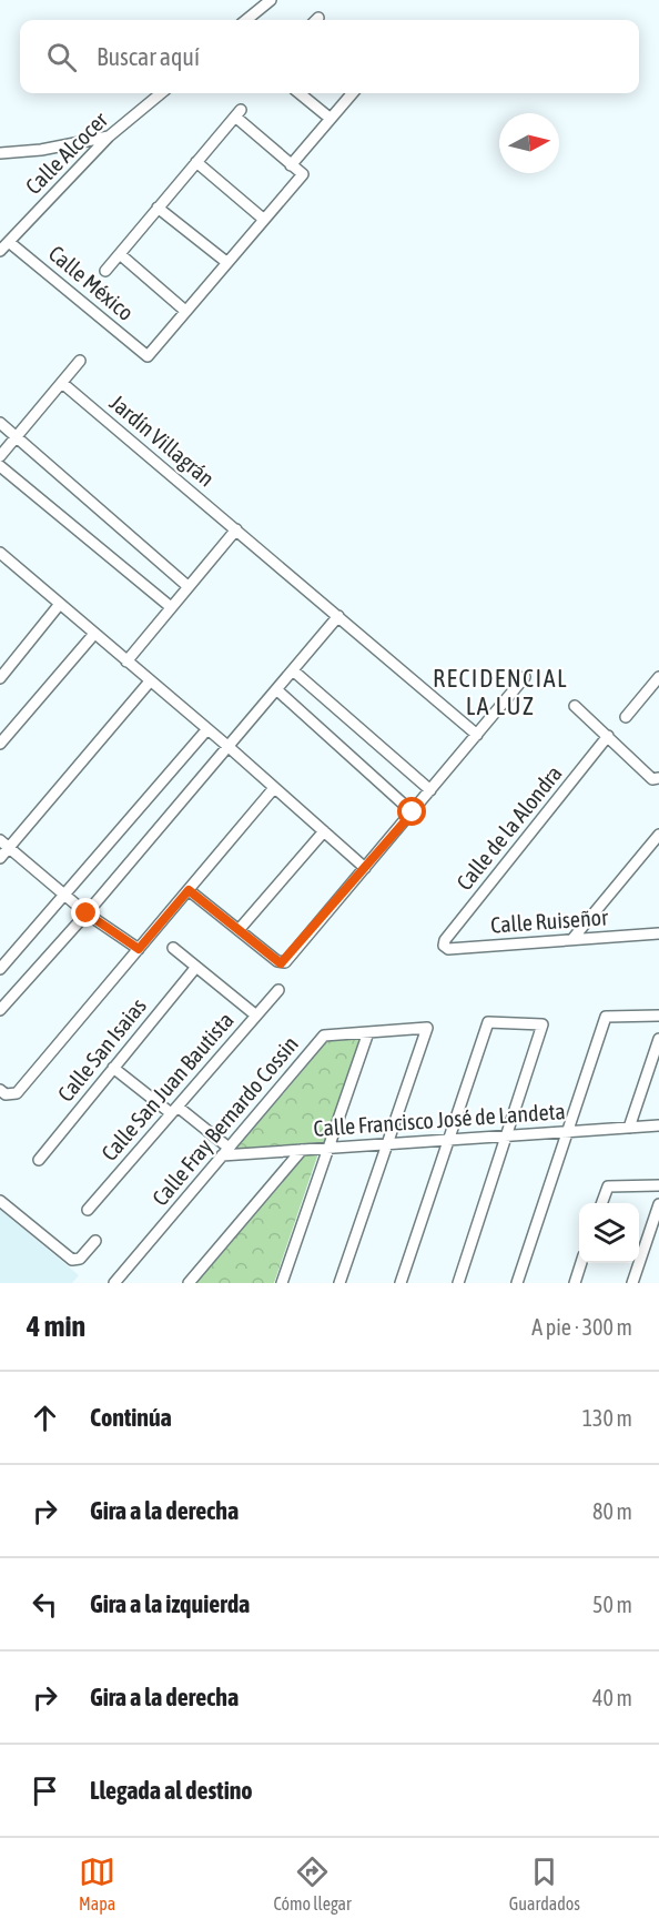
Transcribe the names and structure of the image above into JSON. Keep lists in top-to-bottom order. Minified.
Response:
{"streets":{"street":["Calle Alcocer","Calle México","Jardín Villagrán","Calle de la Alondra","Calle Ruiseñor","Calle San Isaias","Calle San Juan Bautista","Calle Francisco José de Landeta","Calle Fray Bernardo Cossin"]},"crossings":[["Calle Alcocer","Calle México"],["Calle de la Alondra","Calle Ruiseñor"],["Calle Francisco José de Landeta","Calle Fray Bernardo Cossin"]],"districts":["RECIDENCIAL LA LUZ"],"north":"right","page":{"search":"Buscar aquí","heading":["4 min","A pie · 300 m"],"list":[["Continúa","130 m"],["Gira a la derecha","80 m"],["Gira a la izquierda","50 m"],["Gira a la derecha","40 m"],"Llegada al destino"],"nav":["Mapa","Cómo llegar","Guardados"]}}
